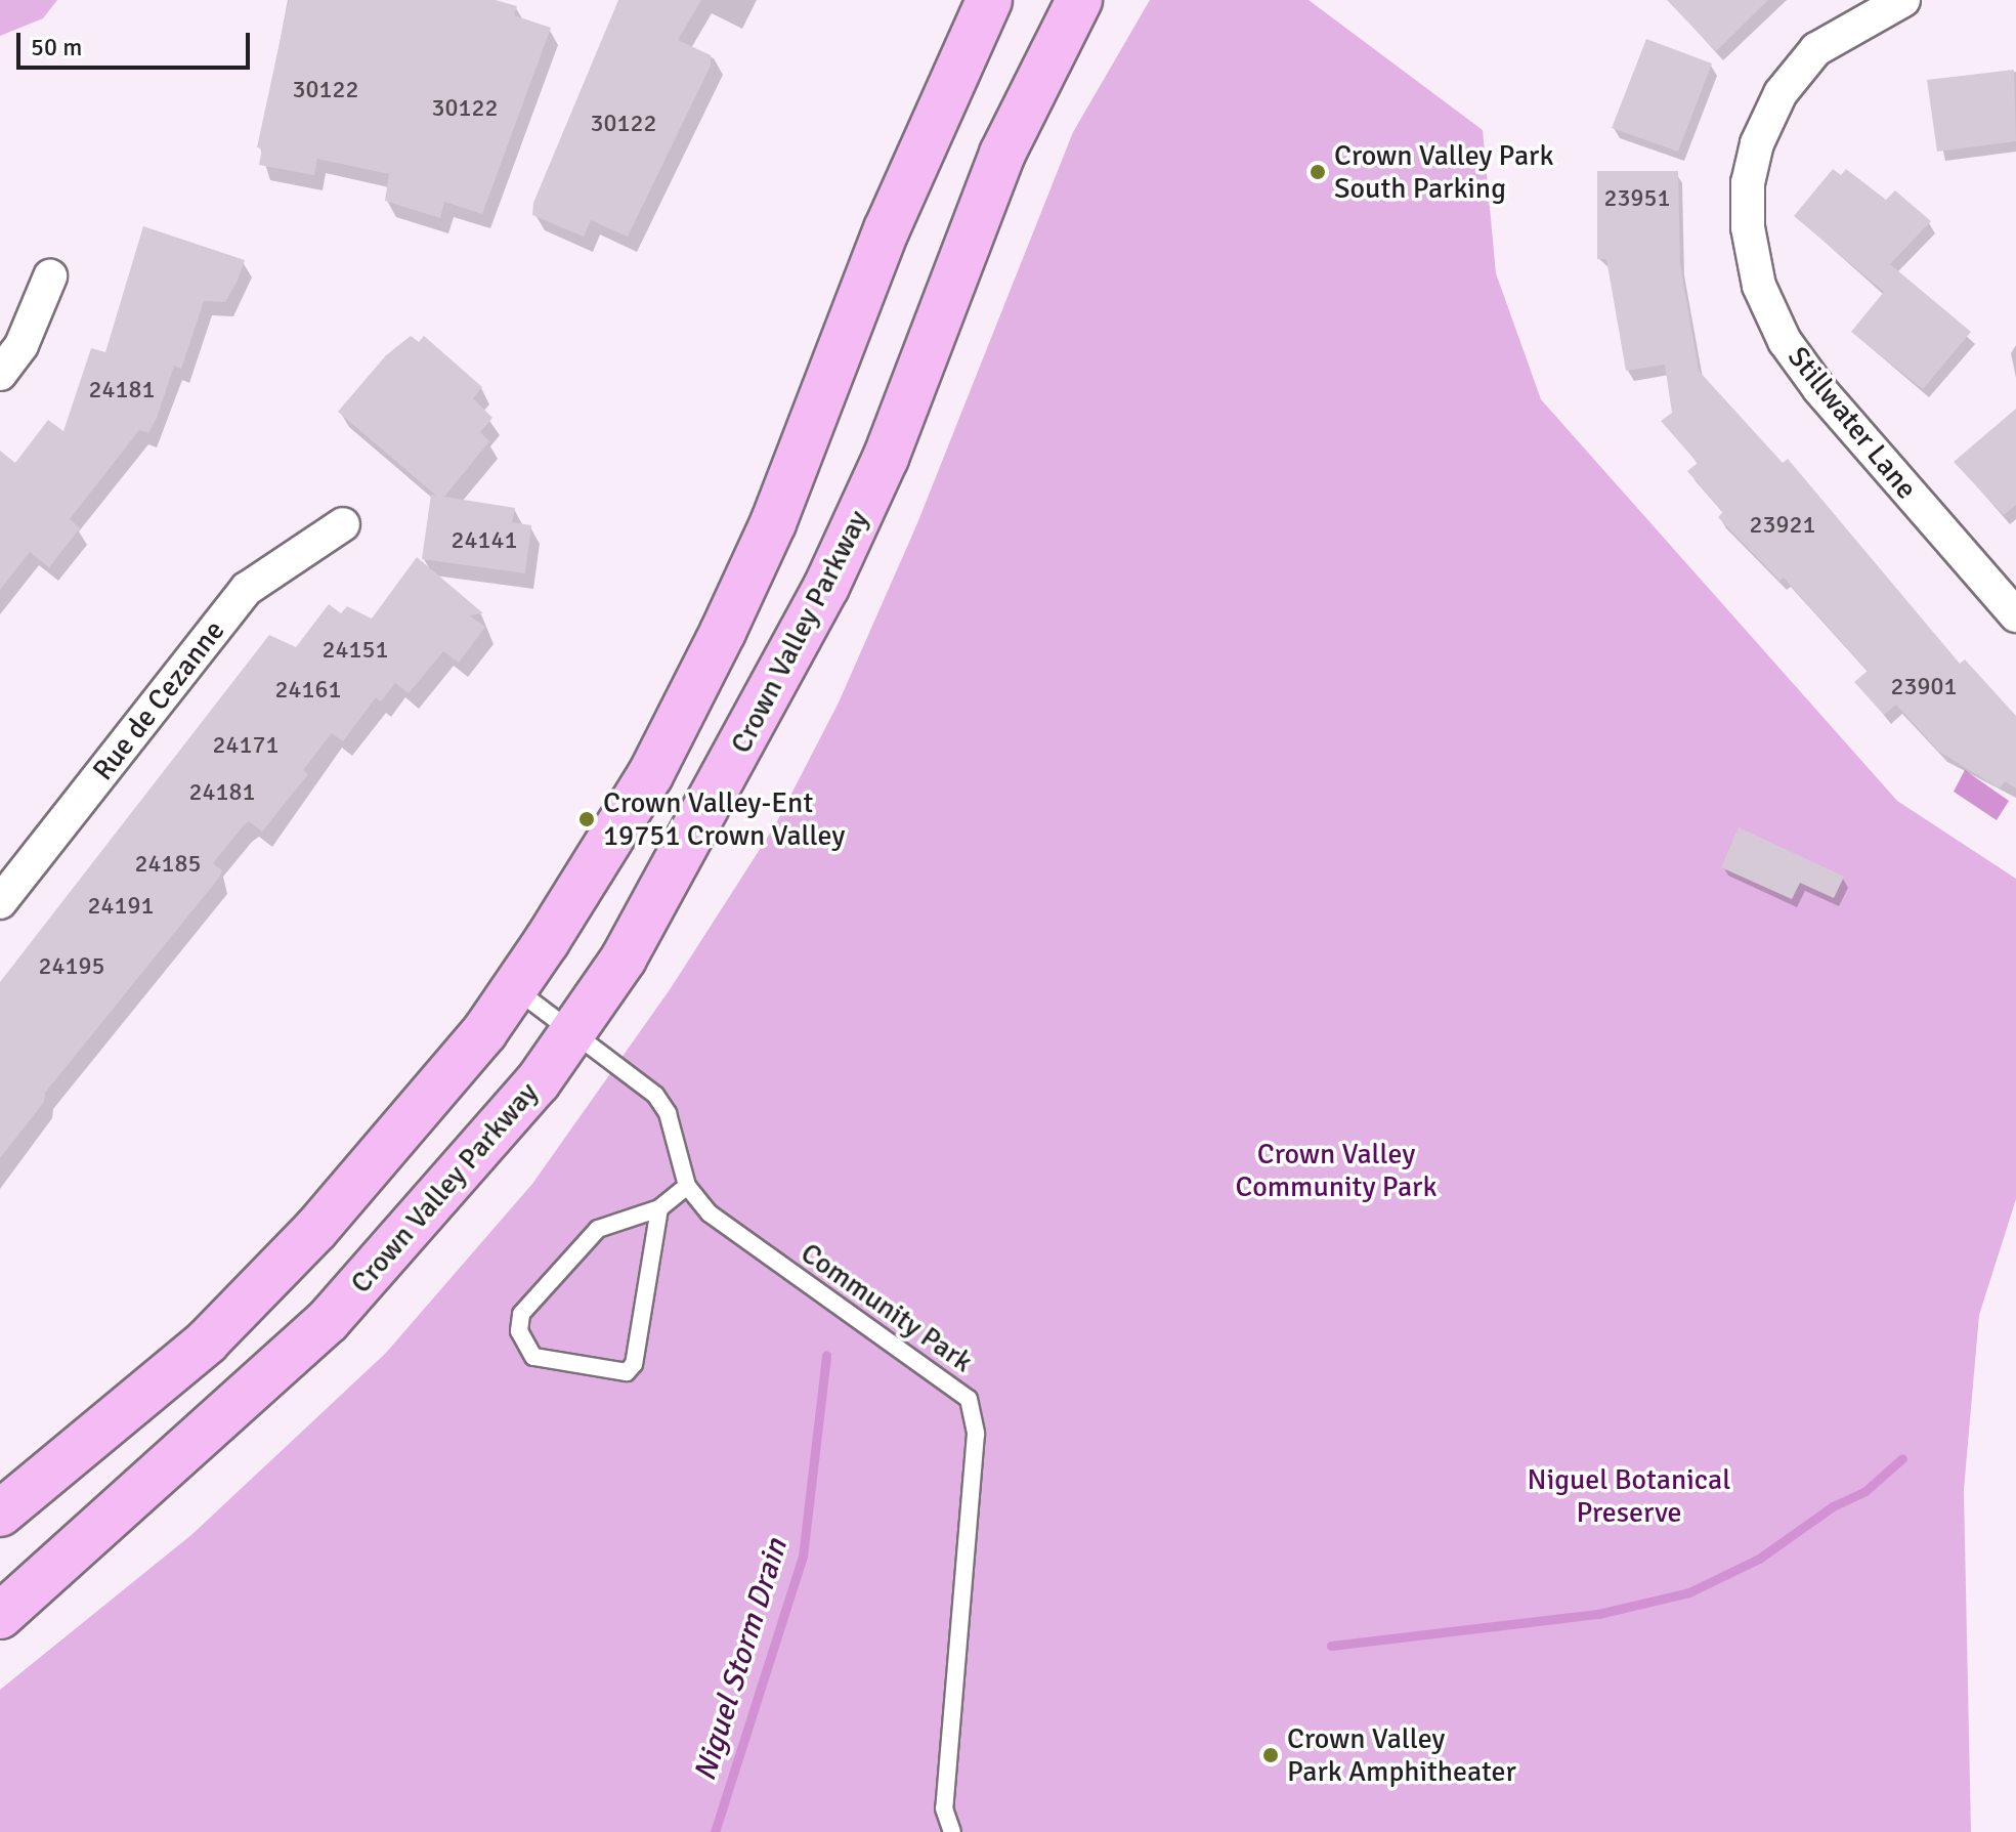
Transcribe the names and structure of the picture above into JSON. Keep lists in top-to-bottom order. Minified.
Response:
{"streets":{"main road":["Crown Valley Parkway"],"street":["Stillwater Lane","Rue de Cezanne"],"lane":["Community Park"]},"crossings":[["Crown Valley Parkway","Community Park"]],"water":["Niguel Storm Drain"],"parks":["Crown Valley Community Park","Niguel Botanical Preserve"],"places":["Crown Valley Park South Parking","Crown Valley-Ent 19751 Crown Valley","Crown Valley Park Amphitheater"],"house_numbers":["30122","30122","30122","23951","24181","23921","24141","24151","23901","24161","24171","24181","24185","24191","24195"],"scale_bar":"50 m"}
